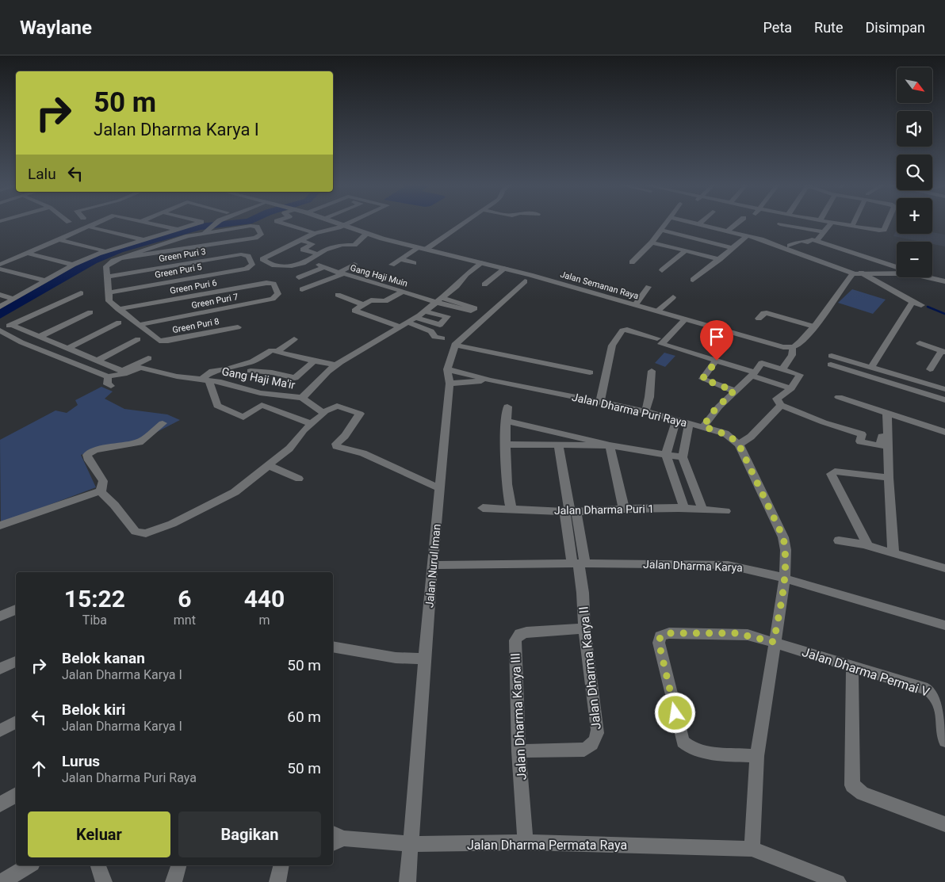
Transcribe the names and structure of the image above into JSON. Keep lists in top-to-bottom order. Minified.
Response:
{"streets":{"street":["Green Puri 3","Green Puri 5","Gang Haji Muin","Jalan Semanan Raya","Green Puri 6","Green Puri 7","Green Puri 8","Gang Haji Ma'ir","Jalan Dharma Puri Raya","Jalan Dharma Puri 1","Jalan Nurul Iman","Jalan Dharma Karya","Jalan Dharma Karya II","Jalan Dharma Permai V","Jalan Dharma Karya III","Jalan Dharma Permata Raya"]},"crossings":[["Green Puri 3","Green Puri 5"],["Green Puri 6","Green Puri 7"],["Green Puri 7","Green Puri 8"],["Jalan Dharma Puri Raya","Jalan Nurul Iman"],["Jalan Dharma Puri Raya","Jalan Dharma Karya"],["Jalan Dharma Puri Raya","Jalan Dharma Permai V"],["Jalan Dharma Puri Raya","Jalan Dharma Permata Raya"],["Jalan Dharma Puri 1","Jalan Dharma Karya II"],["Jalan Nurul Iman","Jalan Dharma Karya"],["Jalan Nurul Iman","Jalan Dharma Permata Raya"],["Jalan Dharma Karya","Jalan Dharma Karya II"],["Jalan Dharma Karya II","Jalan Dharma Karya III"],["Jalan Dharma Karya III","Jalan Dharma Permata Raya"]],"north":"bottom right","page":{"header":"Waylane","nav":["Peta","Rute","Disimpan"],"map_buttons":["+","−"],"turn":["50 m","Jalan Dharma Karya I"],"then":"Lalu","eta":["15:22","Tiba","6","mnt","440","m"],"list":[{"name":"Belok kanan","note":"Jalan Dharma Karya I","value":"50 m"},{"name":"Belok kiri","note":"Jalan Dharma Karya I","value":"60 m"},{"name":"Lurus","note":"Jalan Dharma Puri Raya","value":"50 m"}],"buttons":["Keluar","Bagikan"]}}
